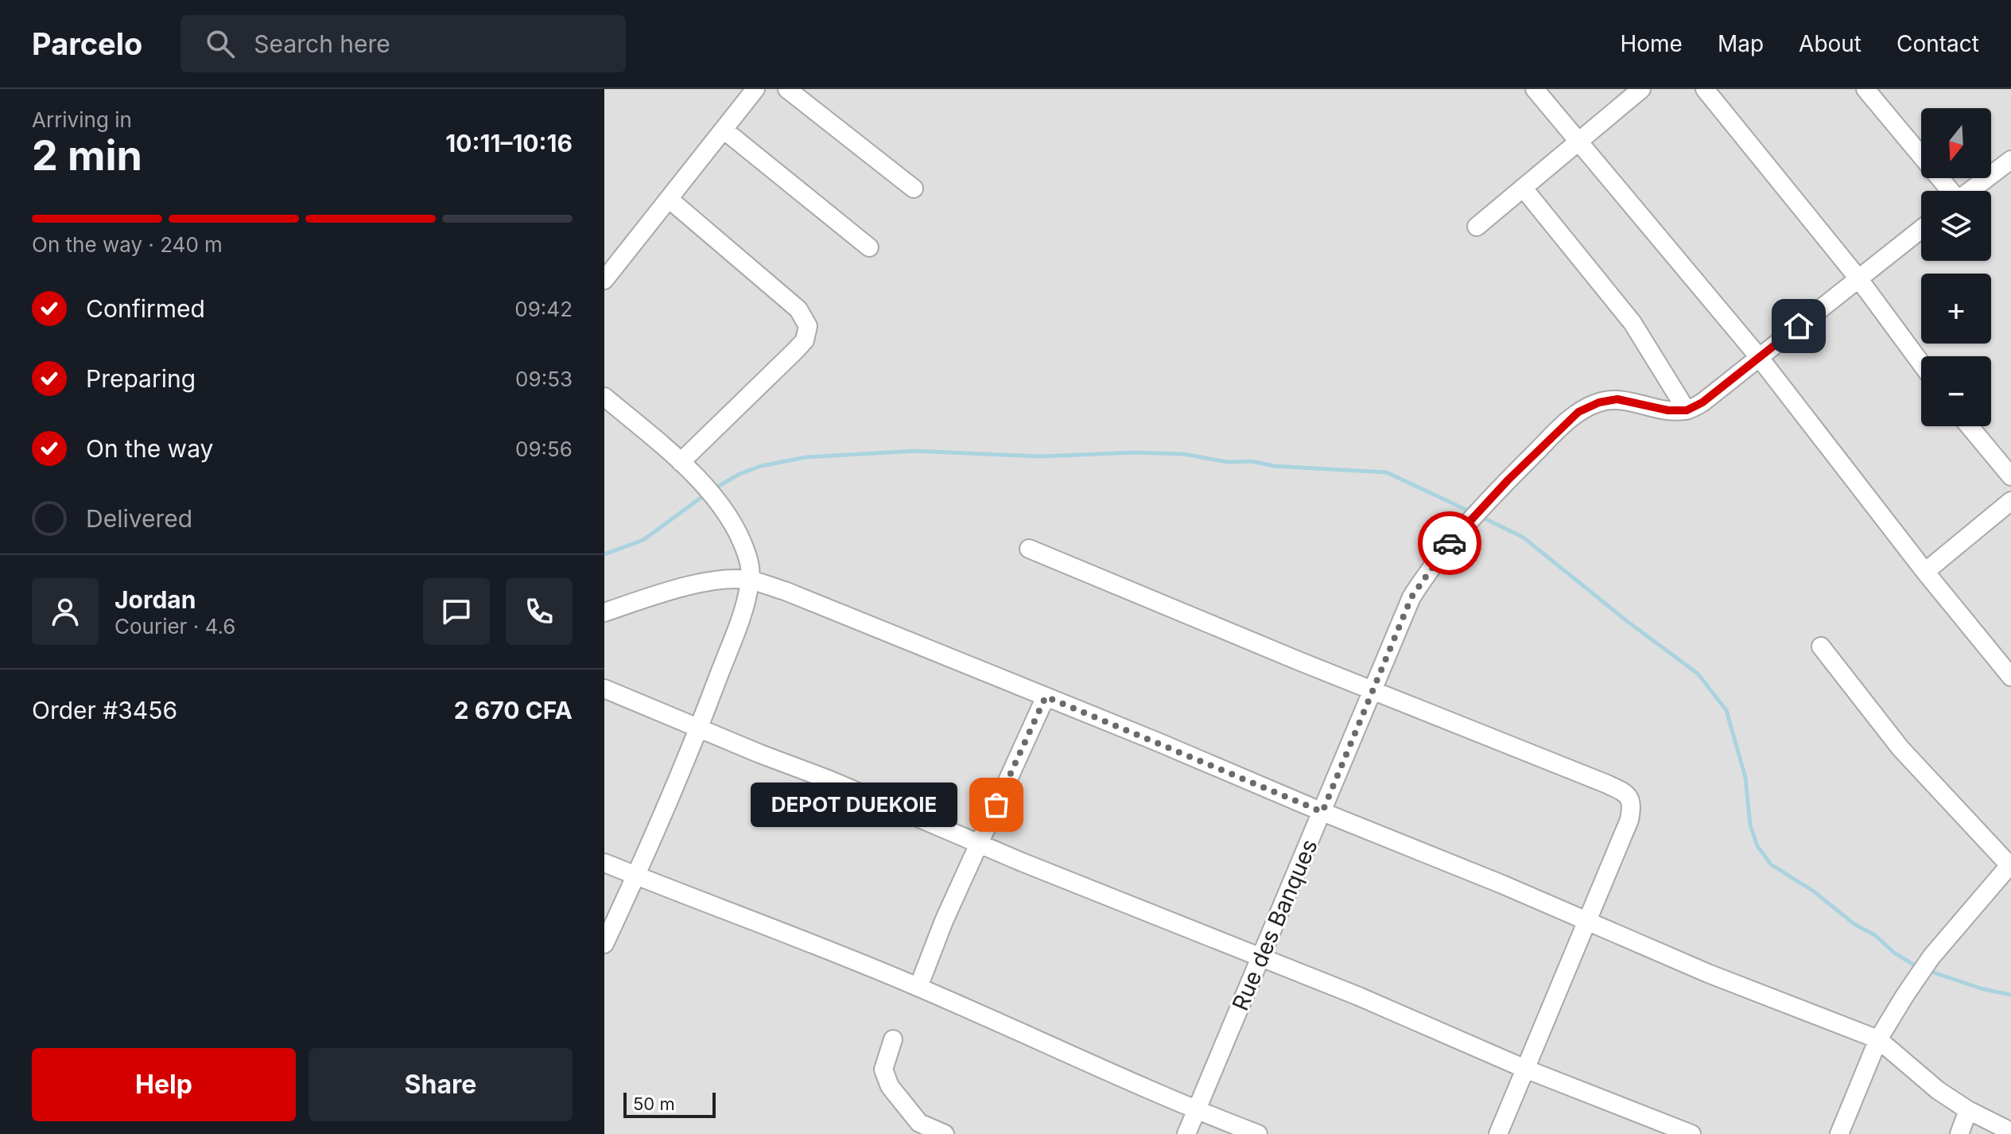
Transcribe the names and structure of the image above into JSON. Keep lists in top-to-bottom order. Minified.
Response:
{"streets":{"street":["Rue des Banques"]},"places":["DEPOT DUEKOIE"],"scale_bar":"50 m","north":"bottom","page":{"header":"Parcelo","search":"Search here","nav":["Home","Map","About","Contact"],"heading":["2 min","Arriving in","10:11–10:16"],"panel":["Jordan","Courier · 4.6","Order #3456","2 670 CFA"],"map_buttons":["+","−"],"bar":"On the way · 240 m","list":[["Confirmed","09:42"],["Preparing","09:53"],["On the way","09:56"],"Delivered"],"bubble":"DEPOT DUEKOIE","buttons":["Help","Share"],"scale":"50 m"}}
